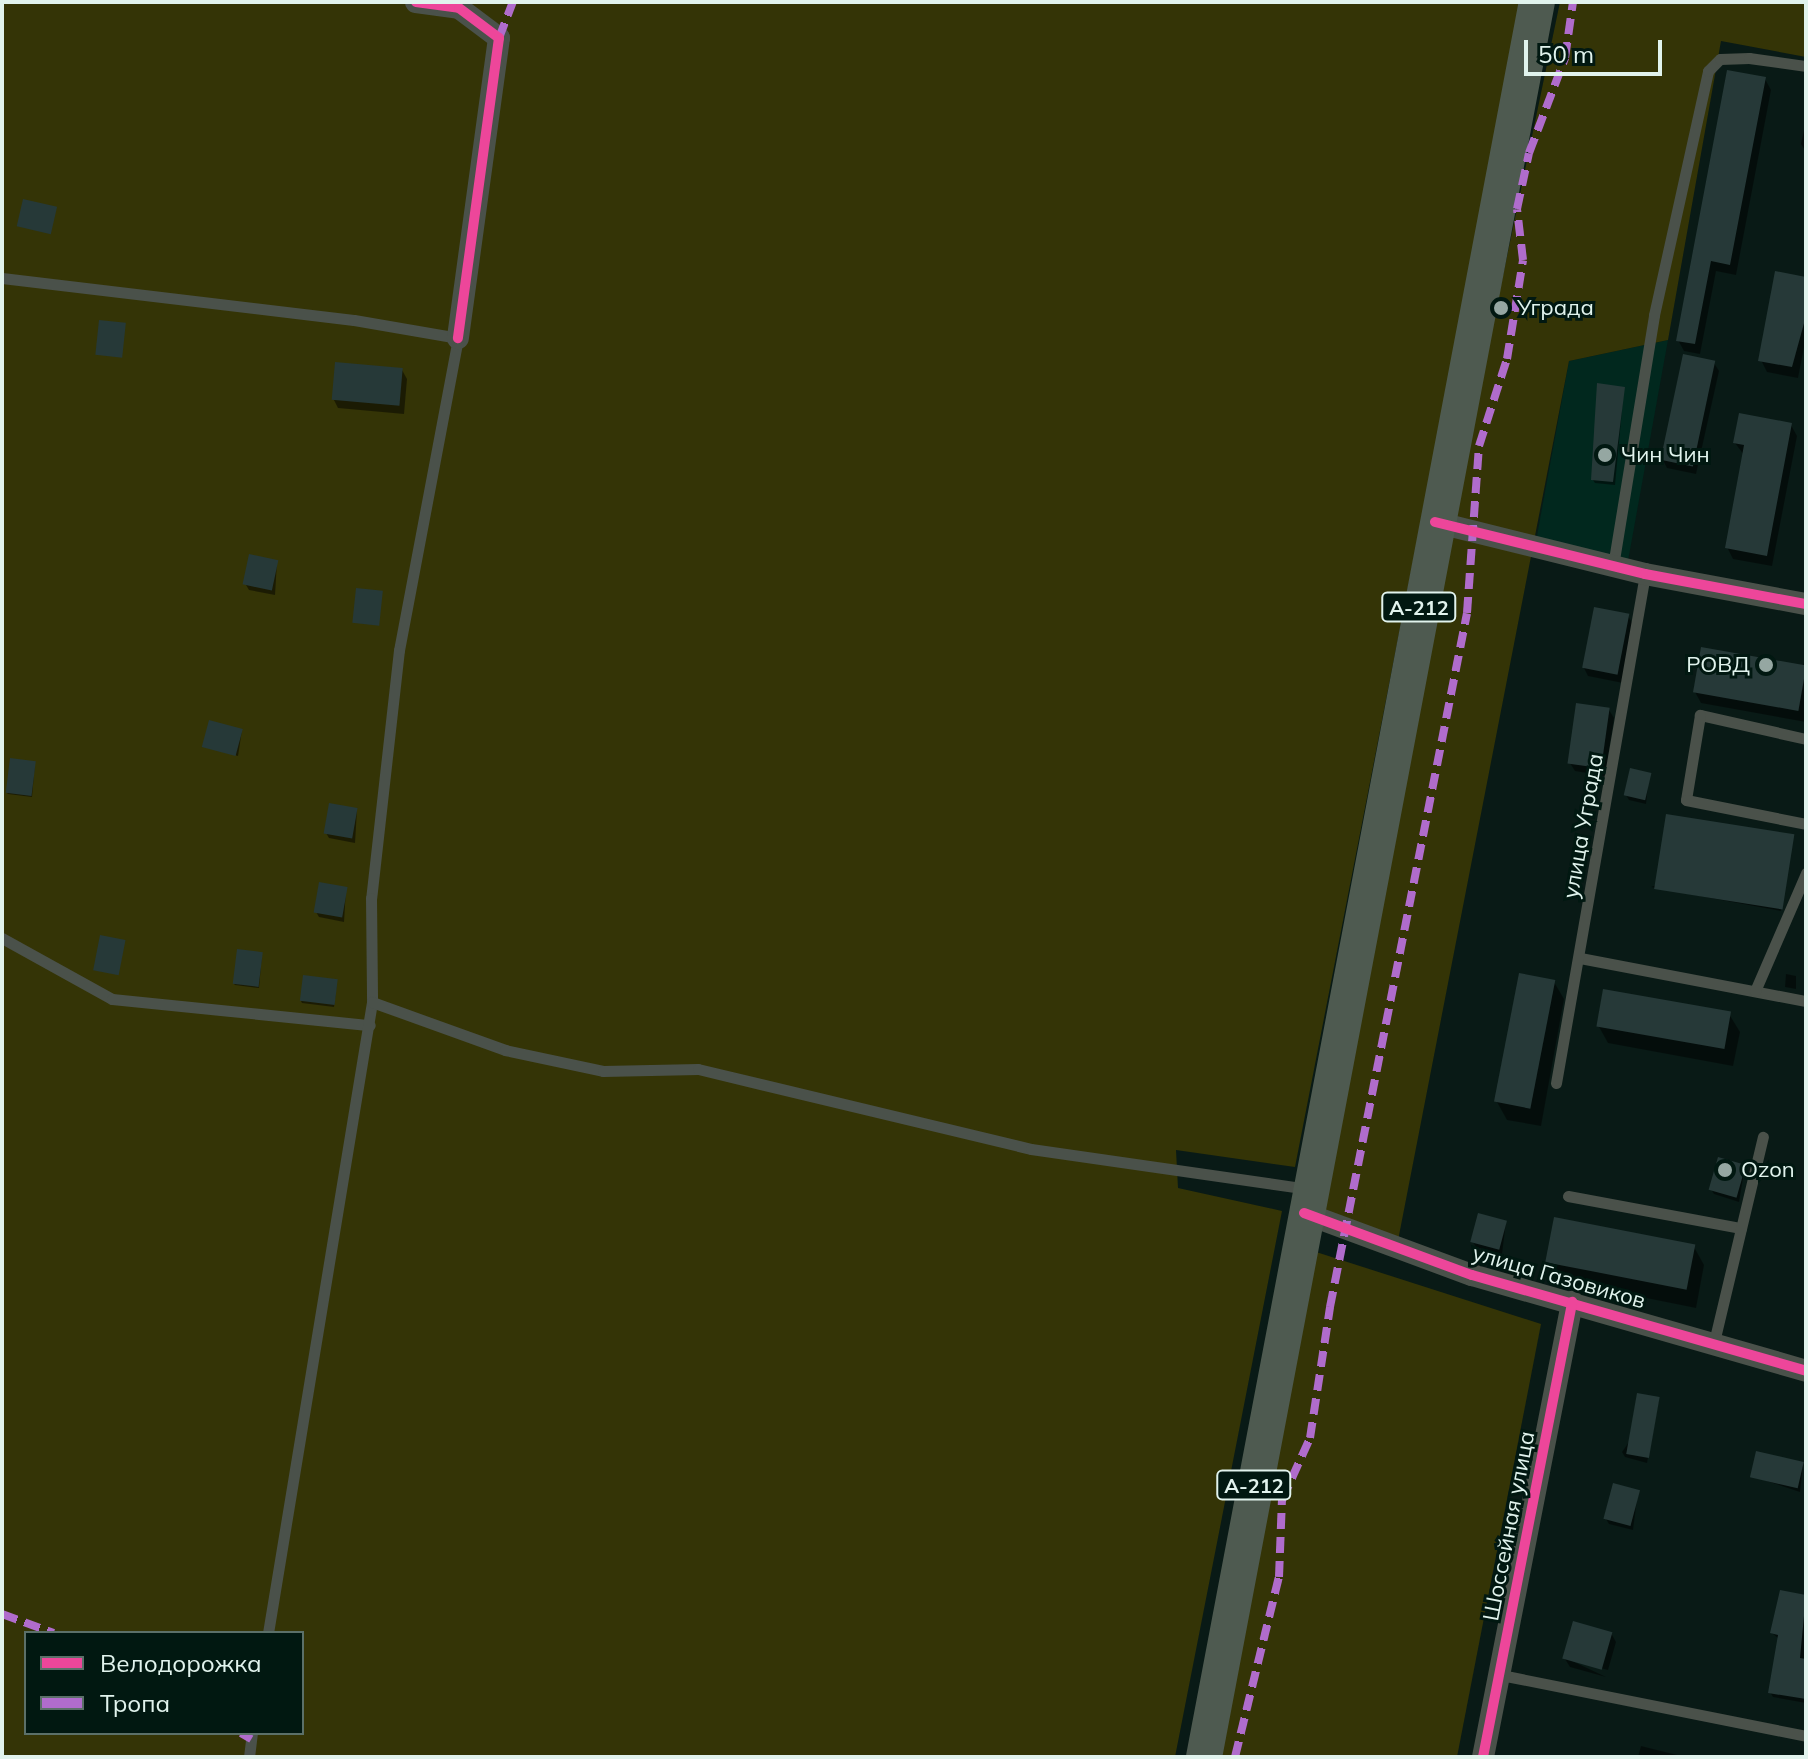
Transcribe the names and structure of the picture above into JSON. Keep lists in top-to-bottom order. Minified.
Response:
{"streets":{"highway":["А-212"],"street":["улица Газовиков","Шоссейная улица"],"lane":["улица Уграда"]},"crossings":[["А-212","улица Газовиков"],["улица Газовиков","Шоссейная улица"]],"places":["Уграда","Чин Чин","РОВД","Ozon"],"legend":["Велодорожка","Тропа"],"scale_bar":"50 m"}
